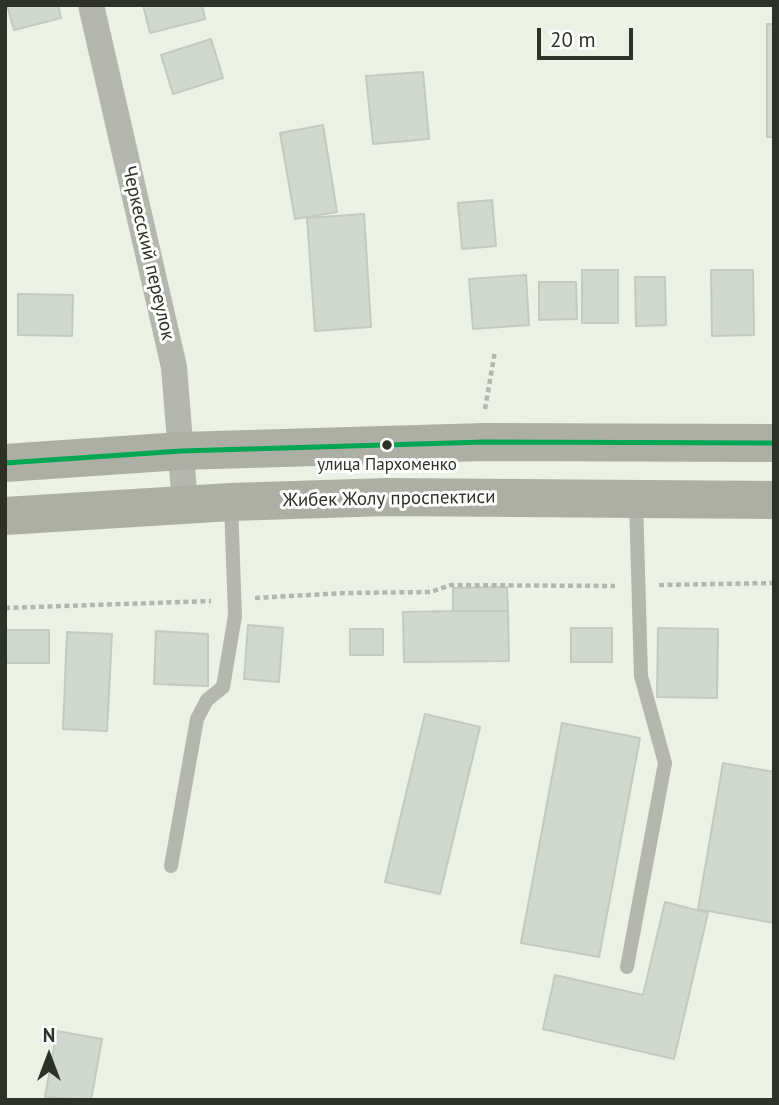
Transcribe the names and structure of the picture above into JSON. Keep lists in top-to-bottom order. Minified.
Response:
{"streets":{"main road":["Жибек Жолу проспектиси"],"street":["Черкесский переулок"]},"crossings":[["Черкесский переулок","Жибек Жолу проспектиси"]],"places":["улица Пархоменко"],"scale_bar":"20 m","north":"top"}
